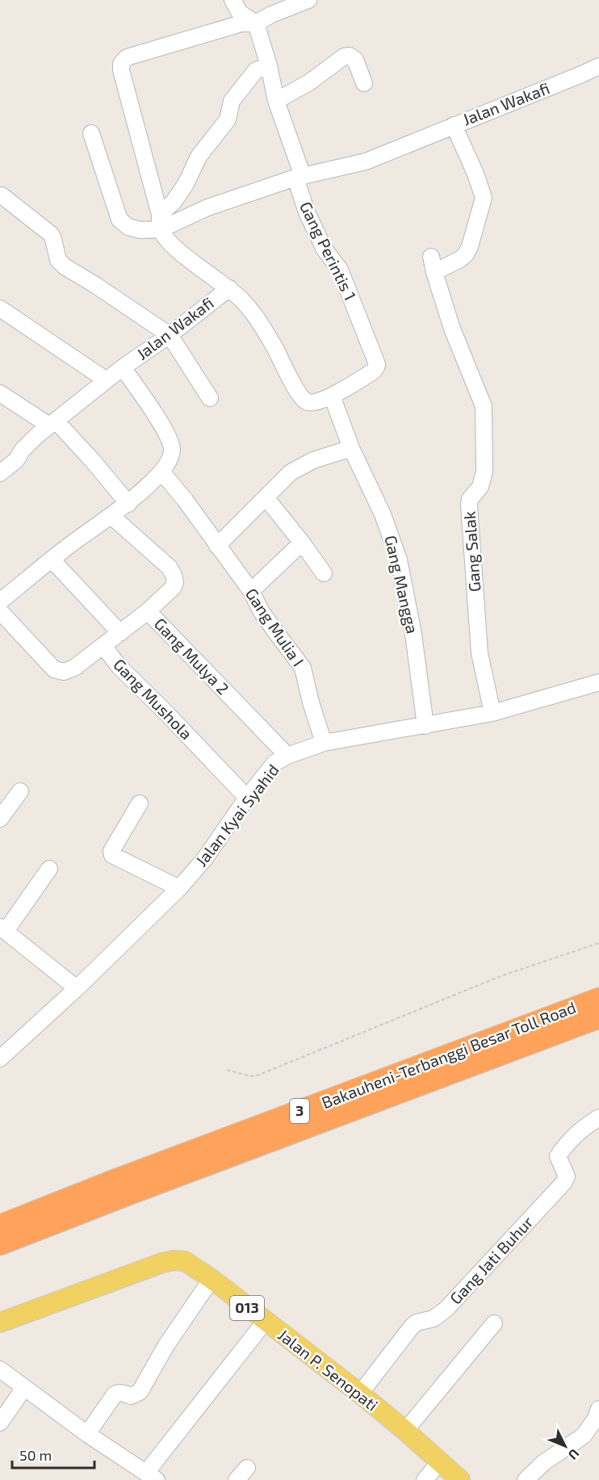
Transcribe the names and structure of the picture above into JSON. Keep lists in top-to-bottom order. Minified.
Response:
{"streets":{"highway":["Bakauheni-Terbanggi Besar Toll Road","3"],"main road":["013","Jalan P. Senopati"],"street":["Jalan Wakafi","Gang Perintis 1","Gang Salak","Gang Mangga","Gang Mulia I","Gang Mulya 2","Gang Mushola","Jalan Kyai Syahid","Gang Jati Buhur"]},"crossings":[["Jalan Wakafi","Gang Perintis 1"],["Jalan Wakafi","Gang Salak"],["Jalan Wakafi","Gang Mangga"],["Jalan Wakafi","Gang Mulia I"],["Jalan Wakafi","Gang Mulya 2"],["Jalan Wakafi","Gang Mushola"],["Gang Salak","Jalan Kyai Syahid"],["Gang Mangga","Jalan Kyai Syahid"],["Gang Mulia I","Jalan Kyai Syahid"],["Gang Mulya 2","Jalan Kyai Syahid"],["Gang Mushola","Jalan Kyai Syahid"],["Gang Jati Buhur","Jalan P. Senopati"]],"scale_bar":"50 m","north":"bottom right"}
